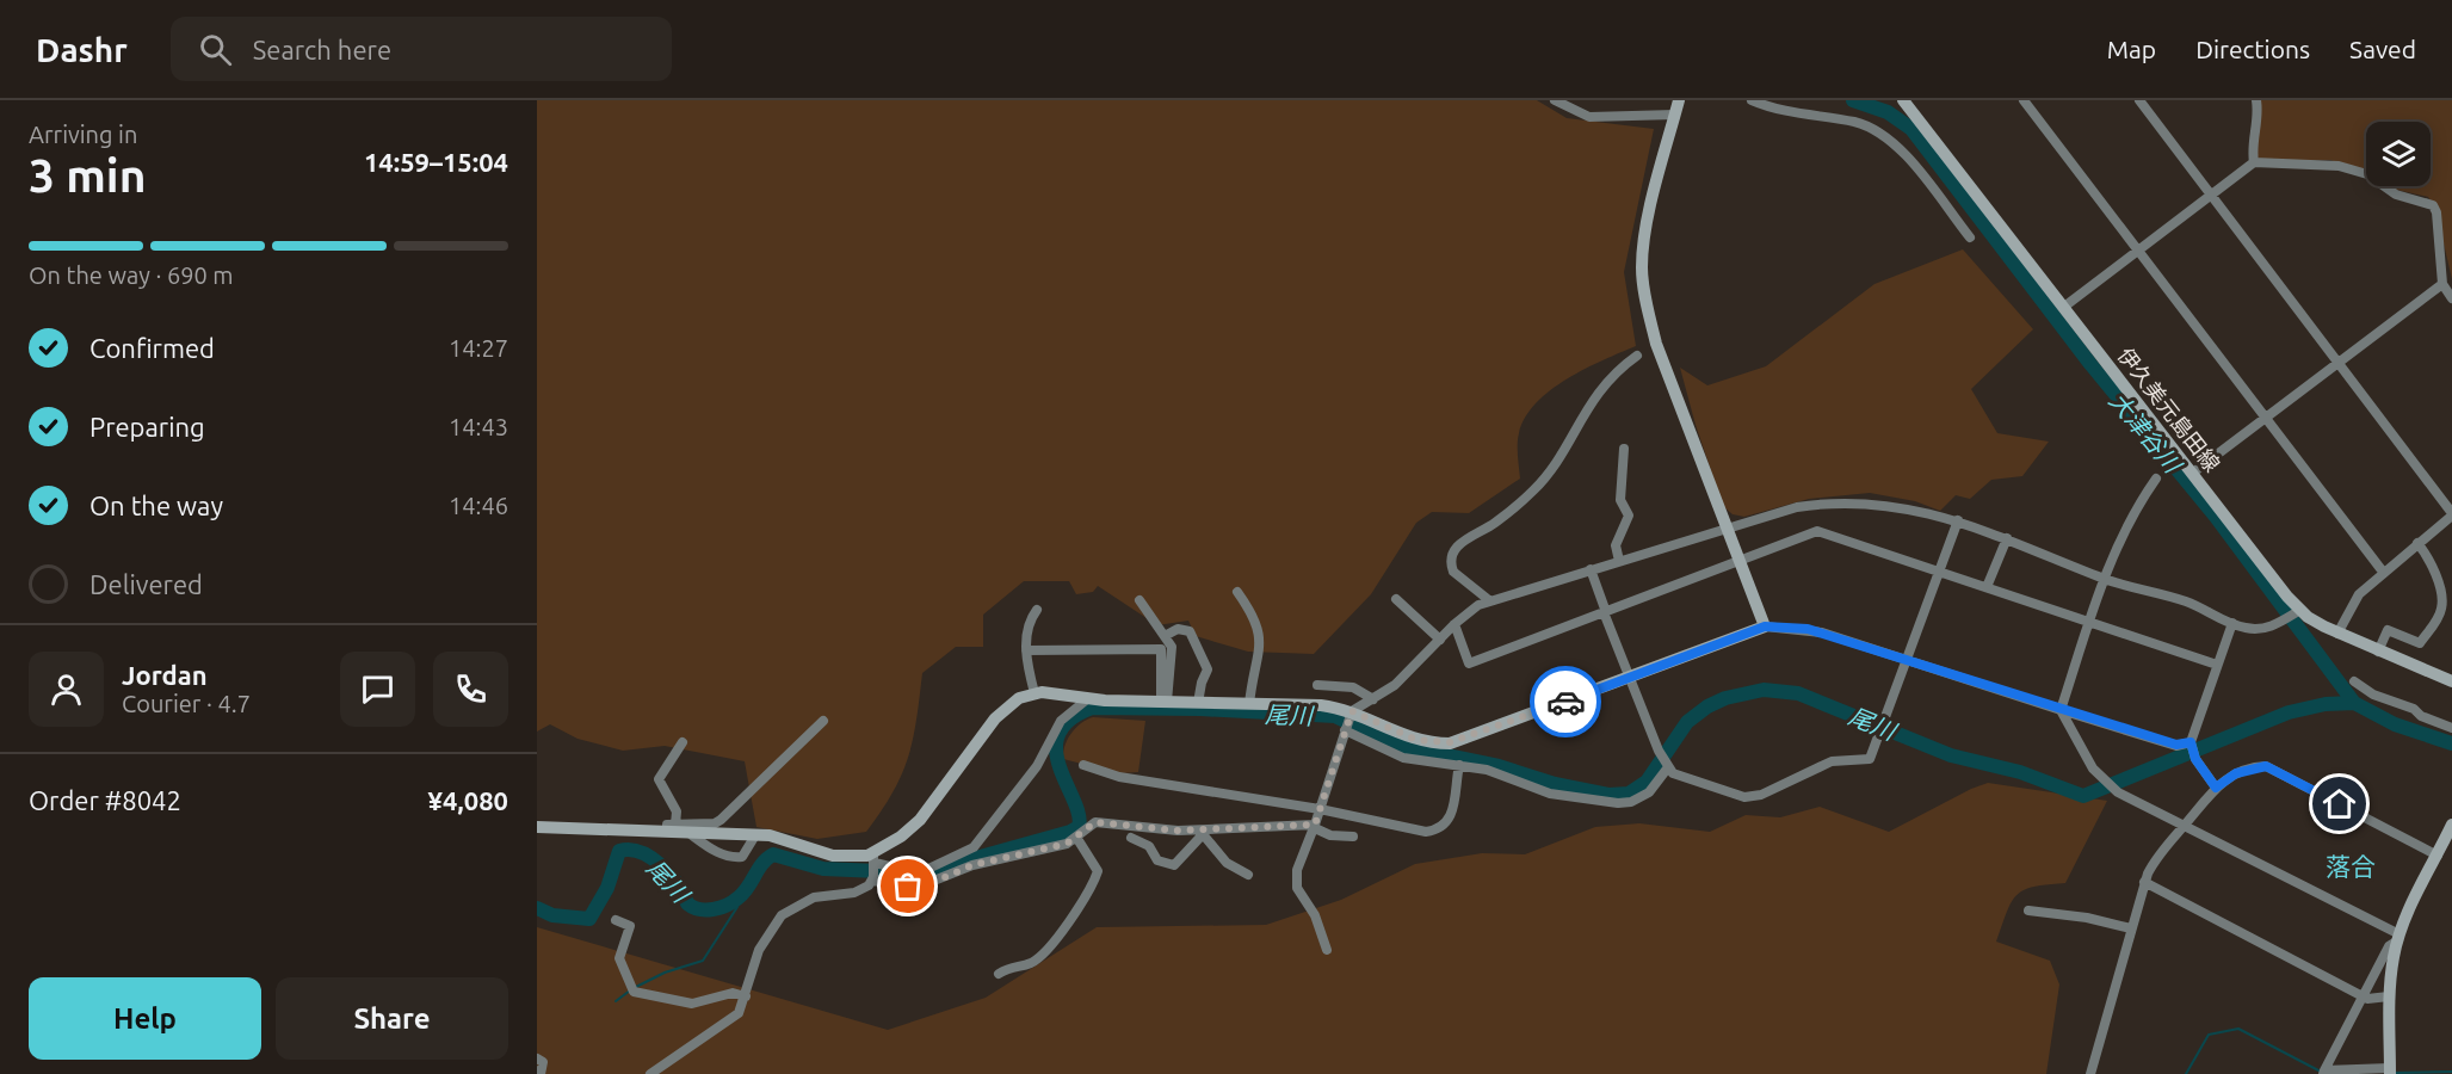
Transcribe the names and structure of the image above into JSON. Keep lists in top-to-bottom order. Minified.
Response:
{"streets":{"street":["伊久美元島田線"]},"districts":["落合"],"water":["大津谷川","尾川"],"page":{"header":"Dashr","search":"Search here","nav":["Map","Directions","Saved"],"heading":["3 min","Arriving in","14:59–15:04"],"panel":["Jordan","Courier · 4.7","Order #8042","¥4,080"],"bar":"On the way · 690 m","list":[["Confirmed","14:27"],["Preparing","14:43"],["On the way","14:46"],"Delivered"],"buttons":["Help","Share"]}}
